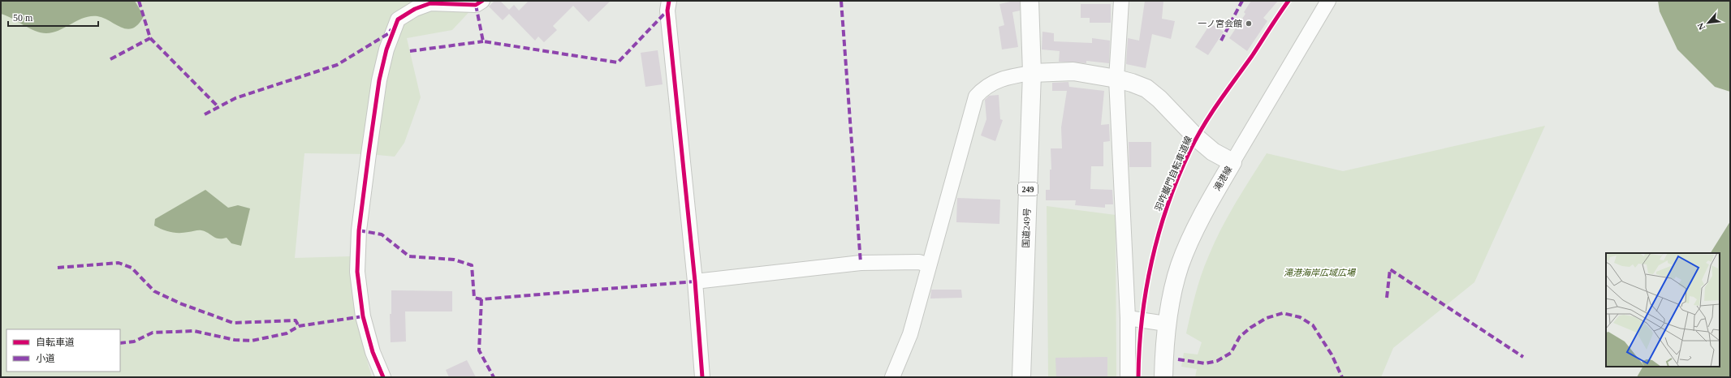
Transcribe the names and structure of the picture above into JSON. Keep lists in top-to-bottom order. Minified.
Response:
{"streets":{"main road":["滝港線","249","国道249号"],"cycle path":["羽咋巌門自転車道線"]},"crossings":[["滝港線","国道249号"]],"parks":["滝港海岸広域広場"],"places":["一ノ宮会館"],"legend":["自転車道","小道"],"scale_bar":"50 m","north":"bottom left"}
